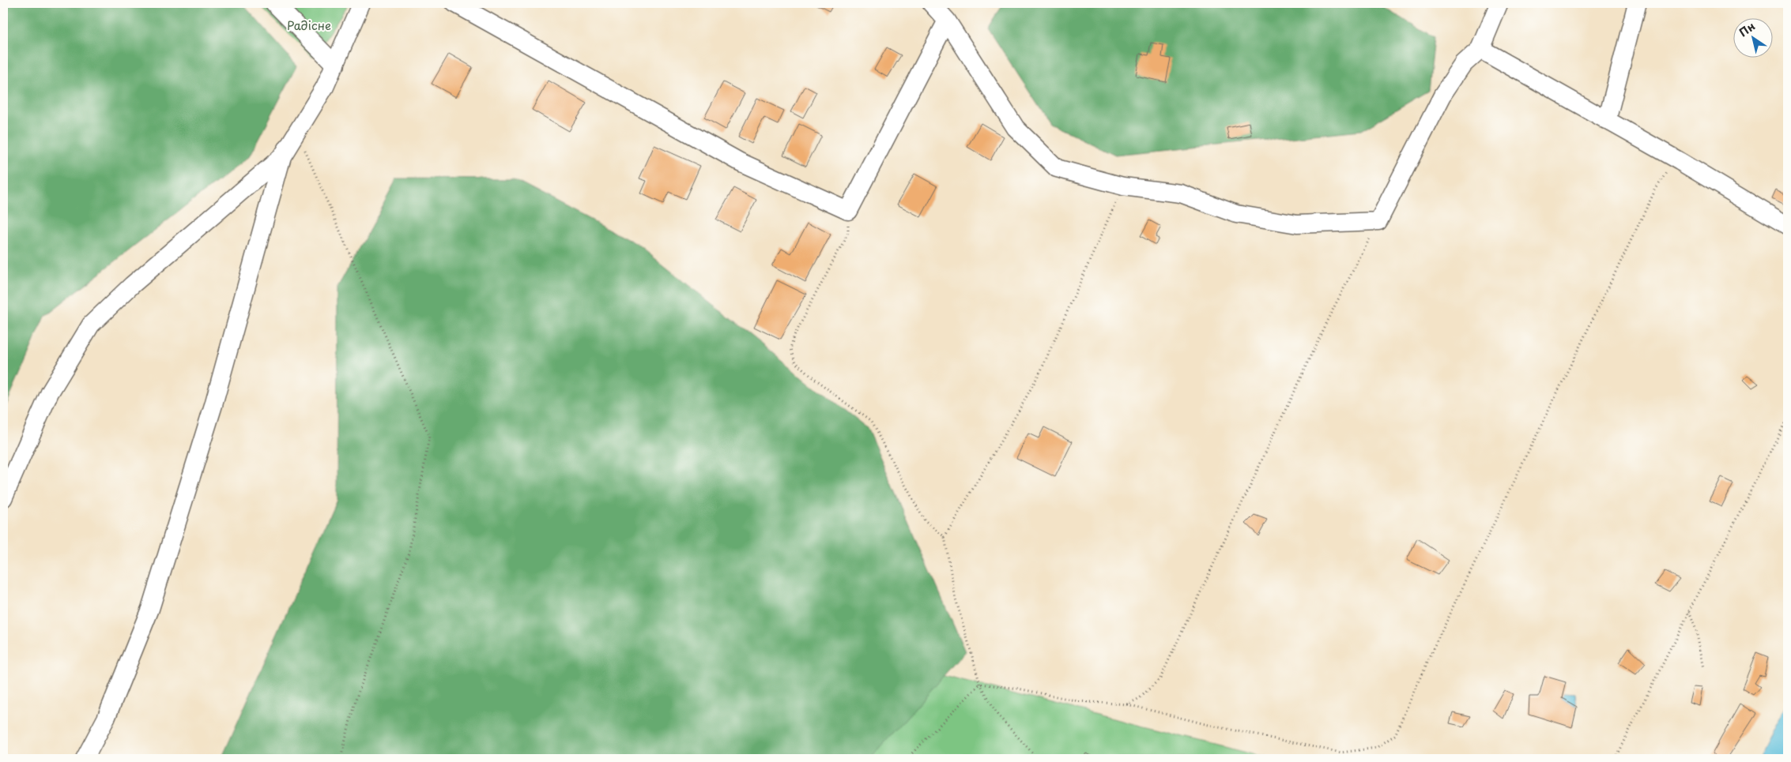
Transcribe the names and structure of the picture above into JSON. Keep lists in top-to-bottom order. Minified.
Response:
{"parks":["Радісне"],"north":"top left"}
